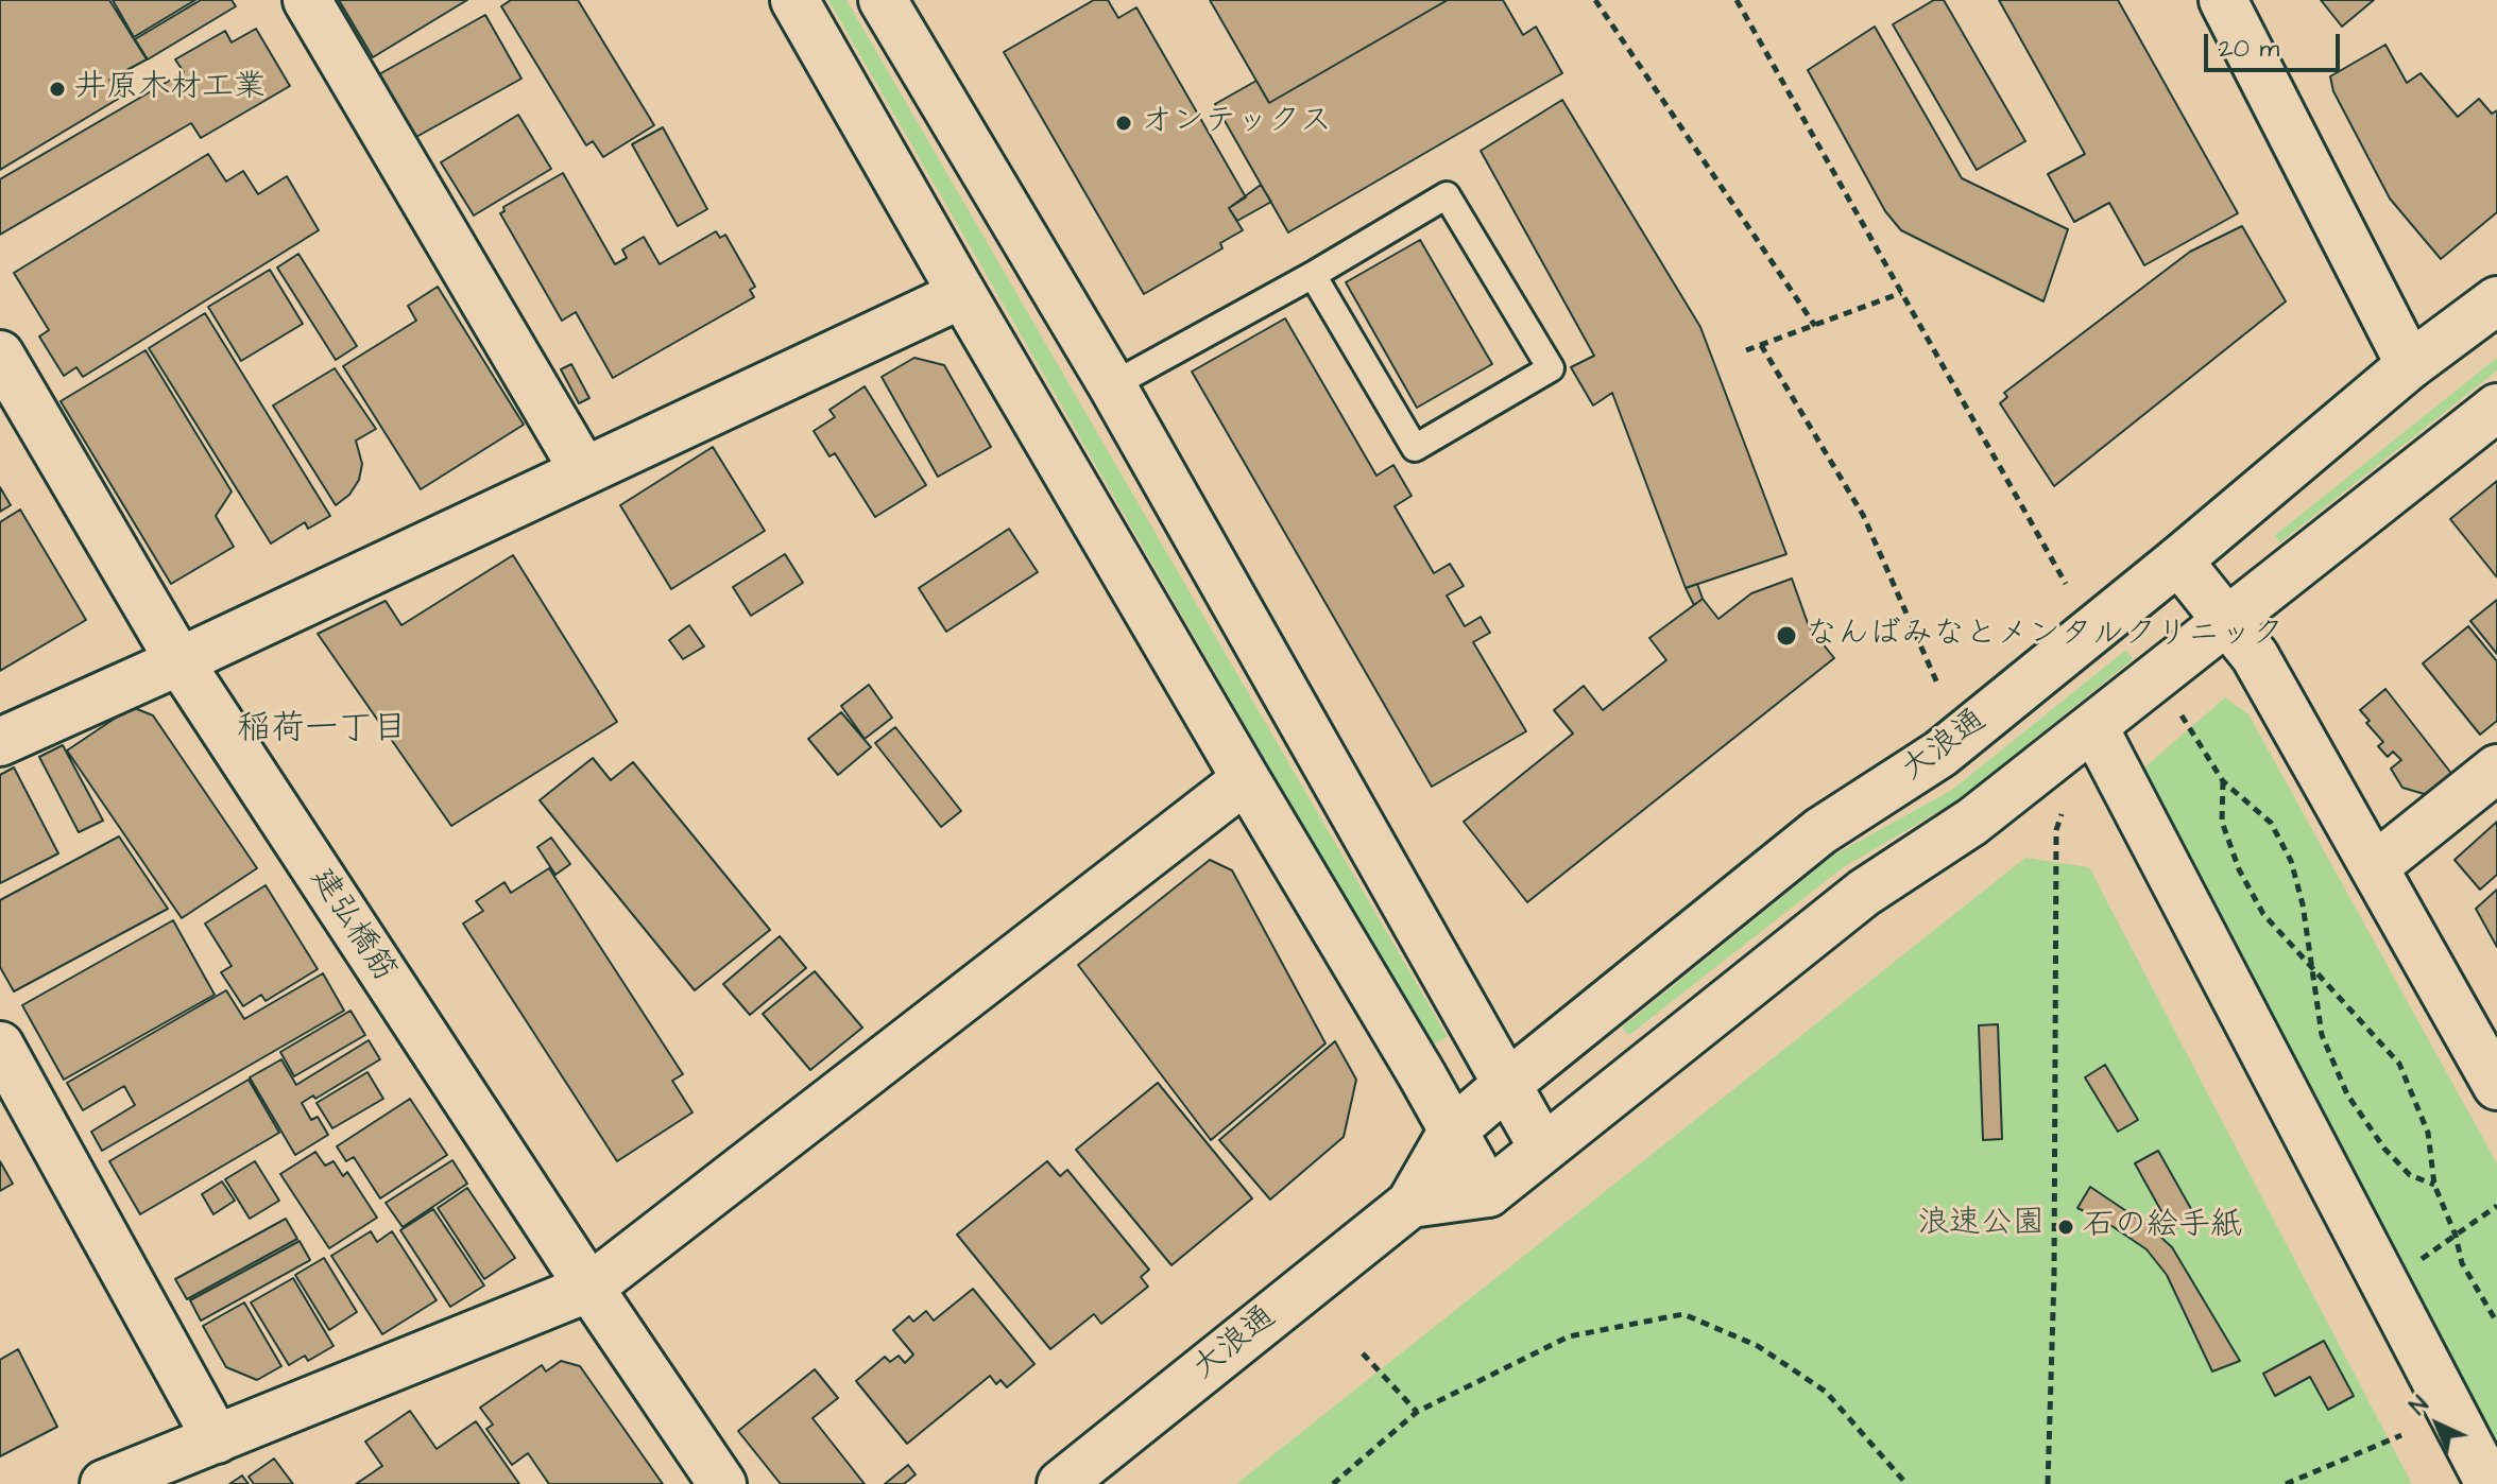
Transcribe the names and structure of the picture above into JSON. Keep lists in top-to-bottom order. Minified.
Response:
{"streets":{"street":["大浪通","建弘橋筋"]},"districts":["稲荷一丁目"],"parks":["浪速公園"],"places":["井原木材工業","オンテックス","なんばみなとメンタルクリニック","石の絵手紙"],"scale_bar":"20 m","north":"top left"}
